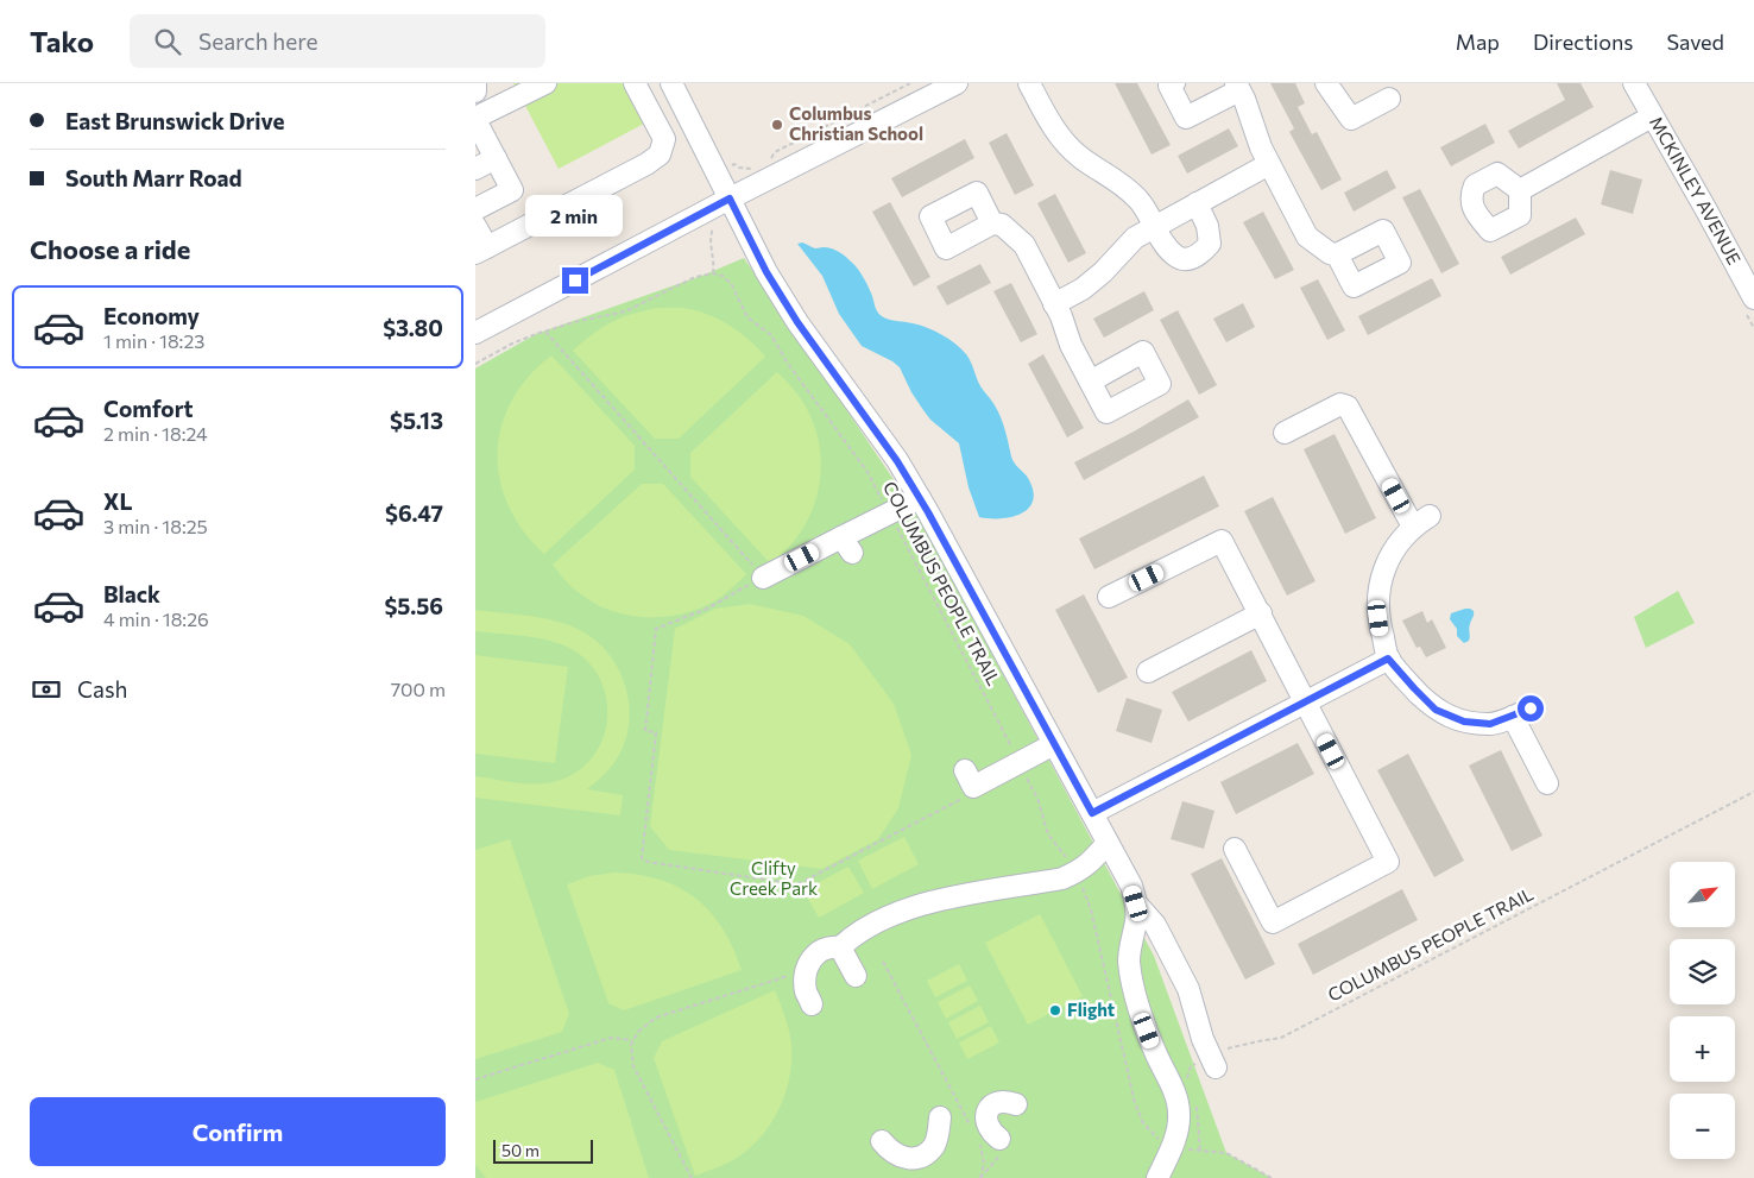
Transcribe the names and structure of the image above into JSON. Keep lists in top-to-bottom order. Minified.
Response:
{"streets":{"street":["MCKINLEY AVENUE"],"path":["COLUMBUS PEOPLE TRAIL"]},"parks":["Clifty Creek Park"],"places":["Columbus Christian School","Flight"],"scale_bar":"50 m","north":"top right","page":{"header":"Tako","search":"Search here","nav":["Map","Directions","Saved"],"banner":["East Brunswick Drive","South Marr Road"],"bubble":"2 min","heading":"Choose a ride","list":[{"name":"Economy","note":"1 min · 18:23","value":"$3.80"},{"name":"Comfort","note":"2 min · 18:24","value":"$5.13"},{"name":"XL","note":"3 min · 18:25","value":"$6.47"},{"name":"Black","note":"4 min · 18:26","value":"$5.56"}],"pay":["Cash","700 m"],"map_buttons":["+","−"],"buttons":"Confirm","scale":"50 m"}}
